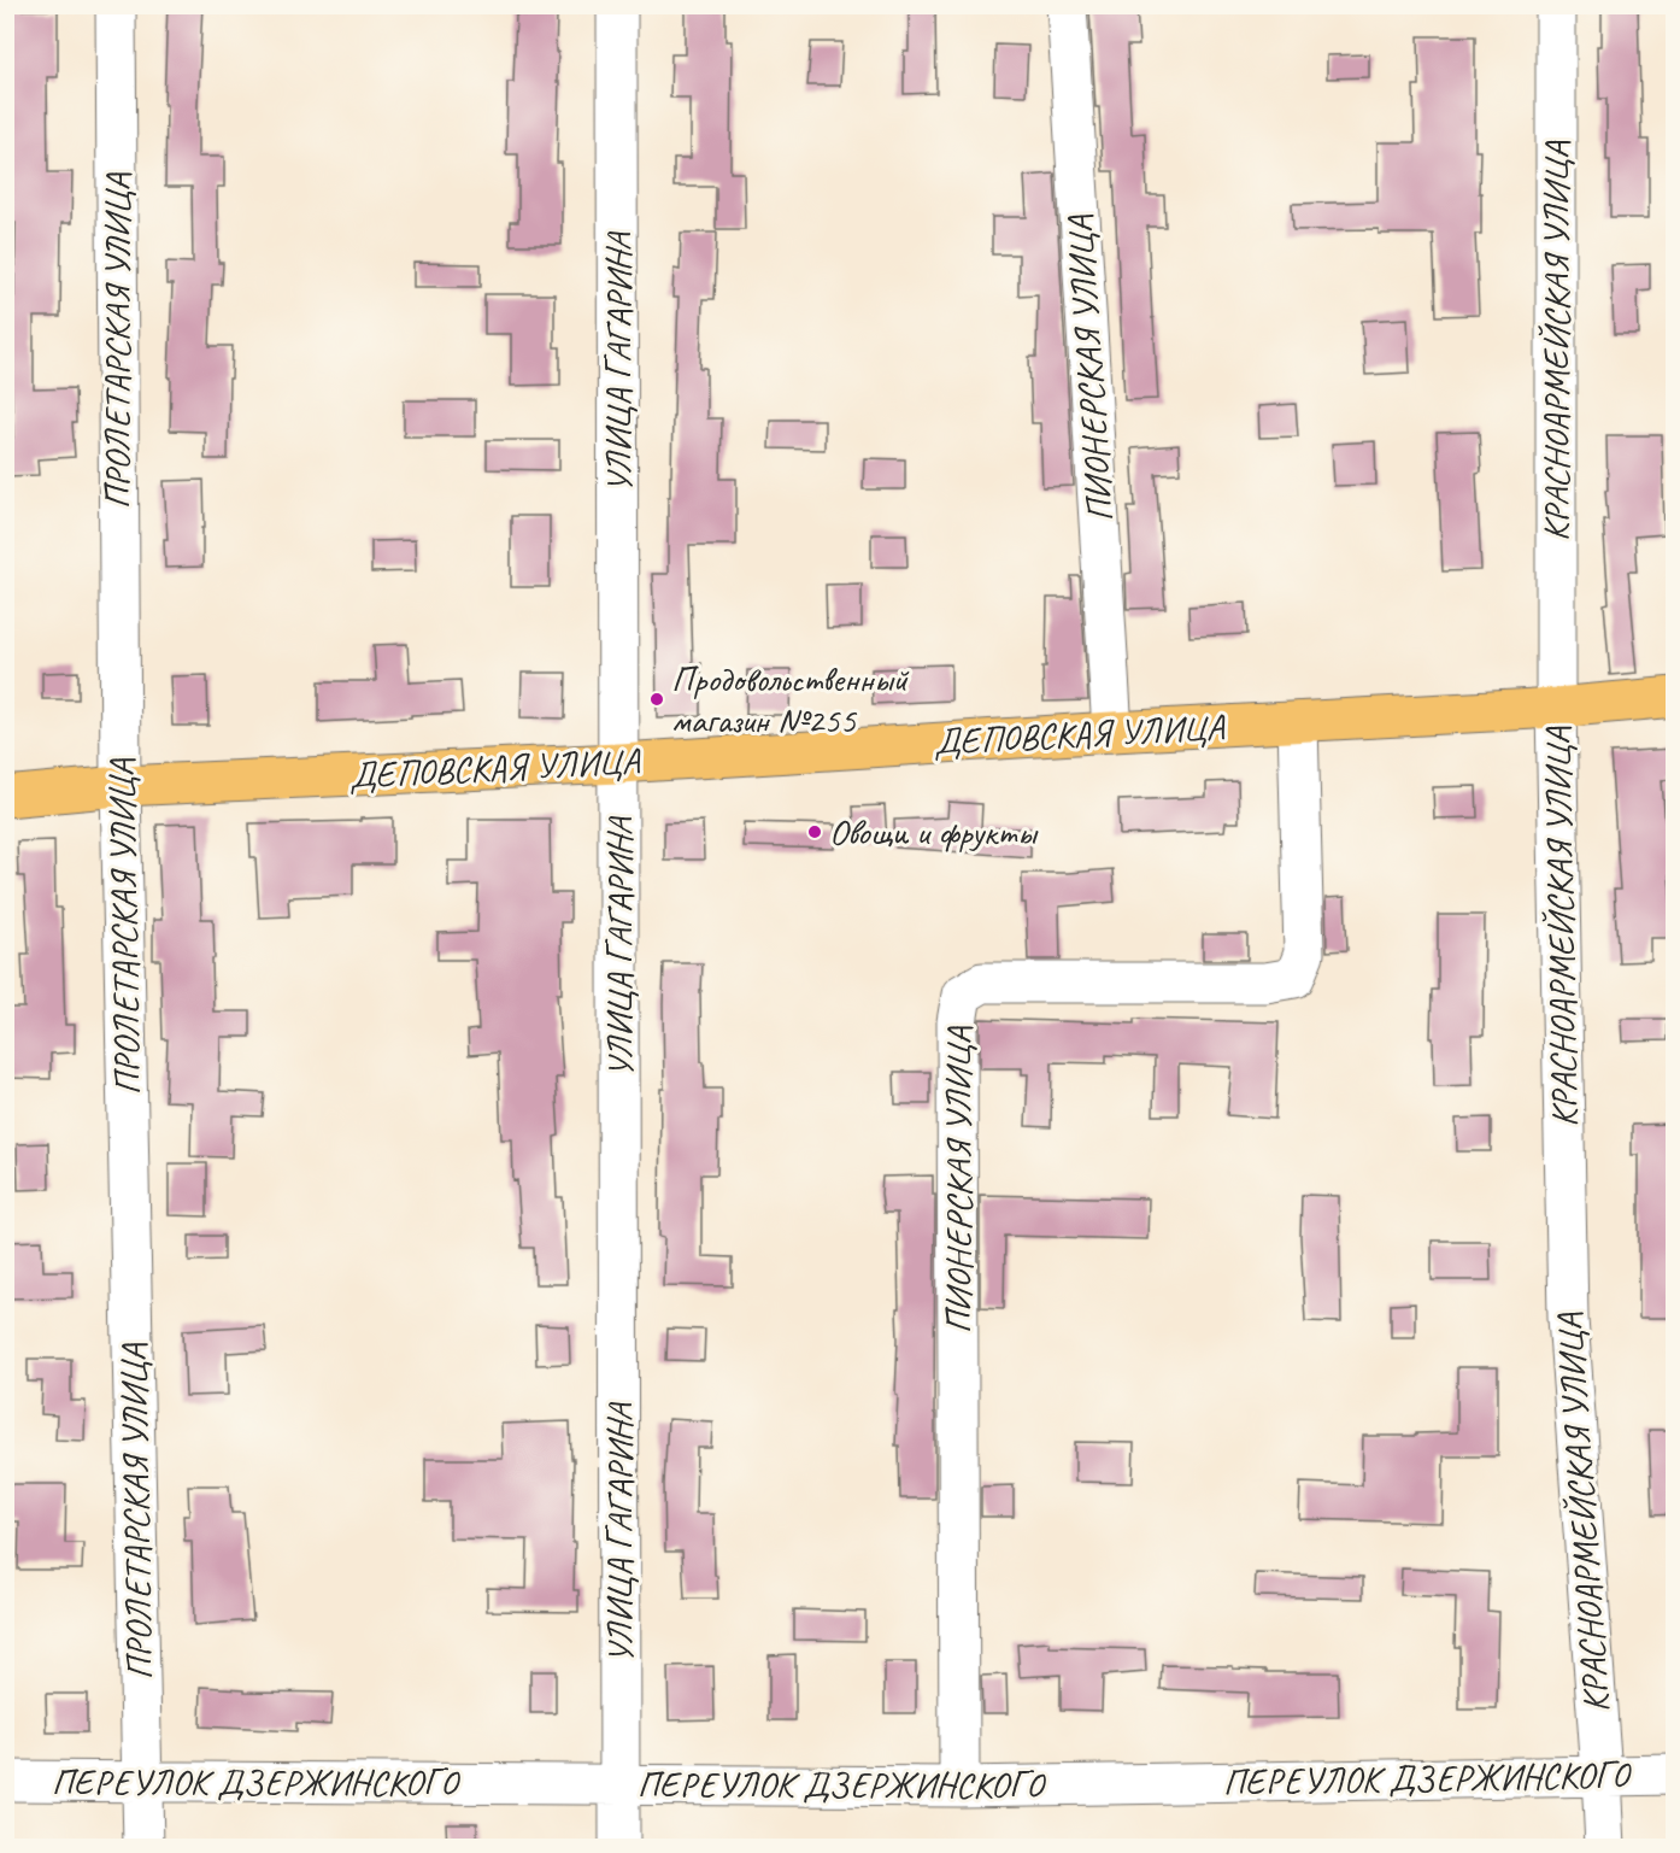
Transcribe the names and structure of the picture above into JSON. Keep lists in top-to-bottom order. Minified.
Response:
{"streets":{"main road":["ДЕПОВСКАЯ УЛИЦА"],"street":["ПРОЛЕТАРСКАЯ УЛИЦА","КРАСНОАРМЕЙСКАЯ УЛИЦА","УЛИЦА ГАГАРИНА","ПИОНЕРСКАЯ УЛИЦА","ПЕРЕУЛОК ДЗЕРЖИНСКОГО"]},"crossings":[["ПРОЛЕТАРСКАЯ УЛИЦА","ДЕПОВСКАЯ УЛИЦА"],["ПРОЛЕТАРСКАЯ УЛИЦА","ПЕРЕУЛОК ДЗЕРЖИНСКОГО"],["КРАСНОАРМЕЙСКАЯ УЛИЦА","ДЕПОВСКАЯ УЛИЦА"],["КРАСНОАРМЕЙСКАЯ УЛИЦА","ПЕРЕУЛОК ДЗЕРЖИНСКОГО"],["УЛИЦА ГАГАРИНА","ДЕПОВСКАЯ УЛИЦА"],["УЛИЦА ГАГАРИНА","ПЕРЕУЛОК ДЗЕРЖИНСКОГО"],["ПИОНЕРСКАЯ УЛИЦА","ДЕПОВСКАЯ УЛИЦА"],["ПИОНЕРСКАЯ УЛИЦА","ПЕРЕУЛОК ДЗЕРЖИНСКОГО"]],"places":["Продовольственный магазин №255","Овощи и фрукты"]}
